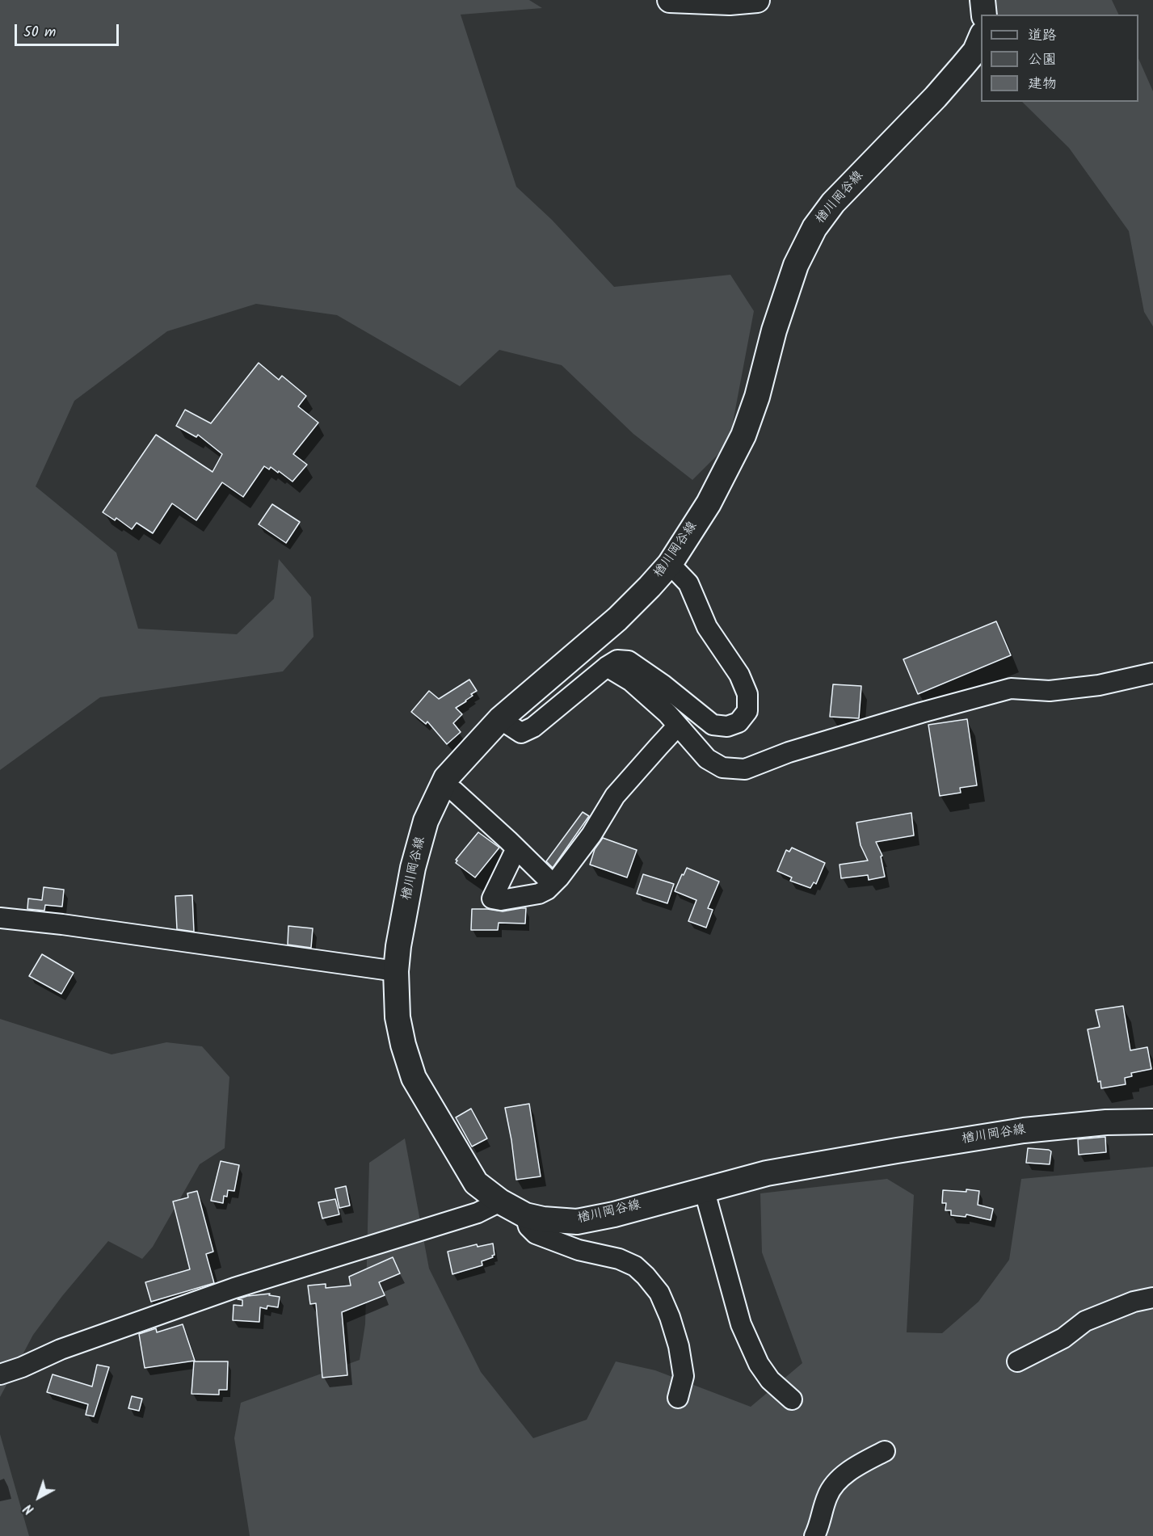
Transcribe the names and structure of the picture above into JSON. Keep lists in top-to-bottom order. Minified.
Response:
{"streets":{"main road":["楢川岡谷線"]},"legend":["道路","公園","建物"],"scale_bar":"50 m","north":"bottom left"}
